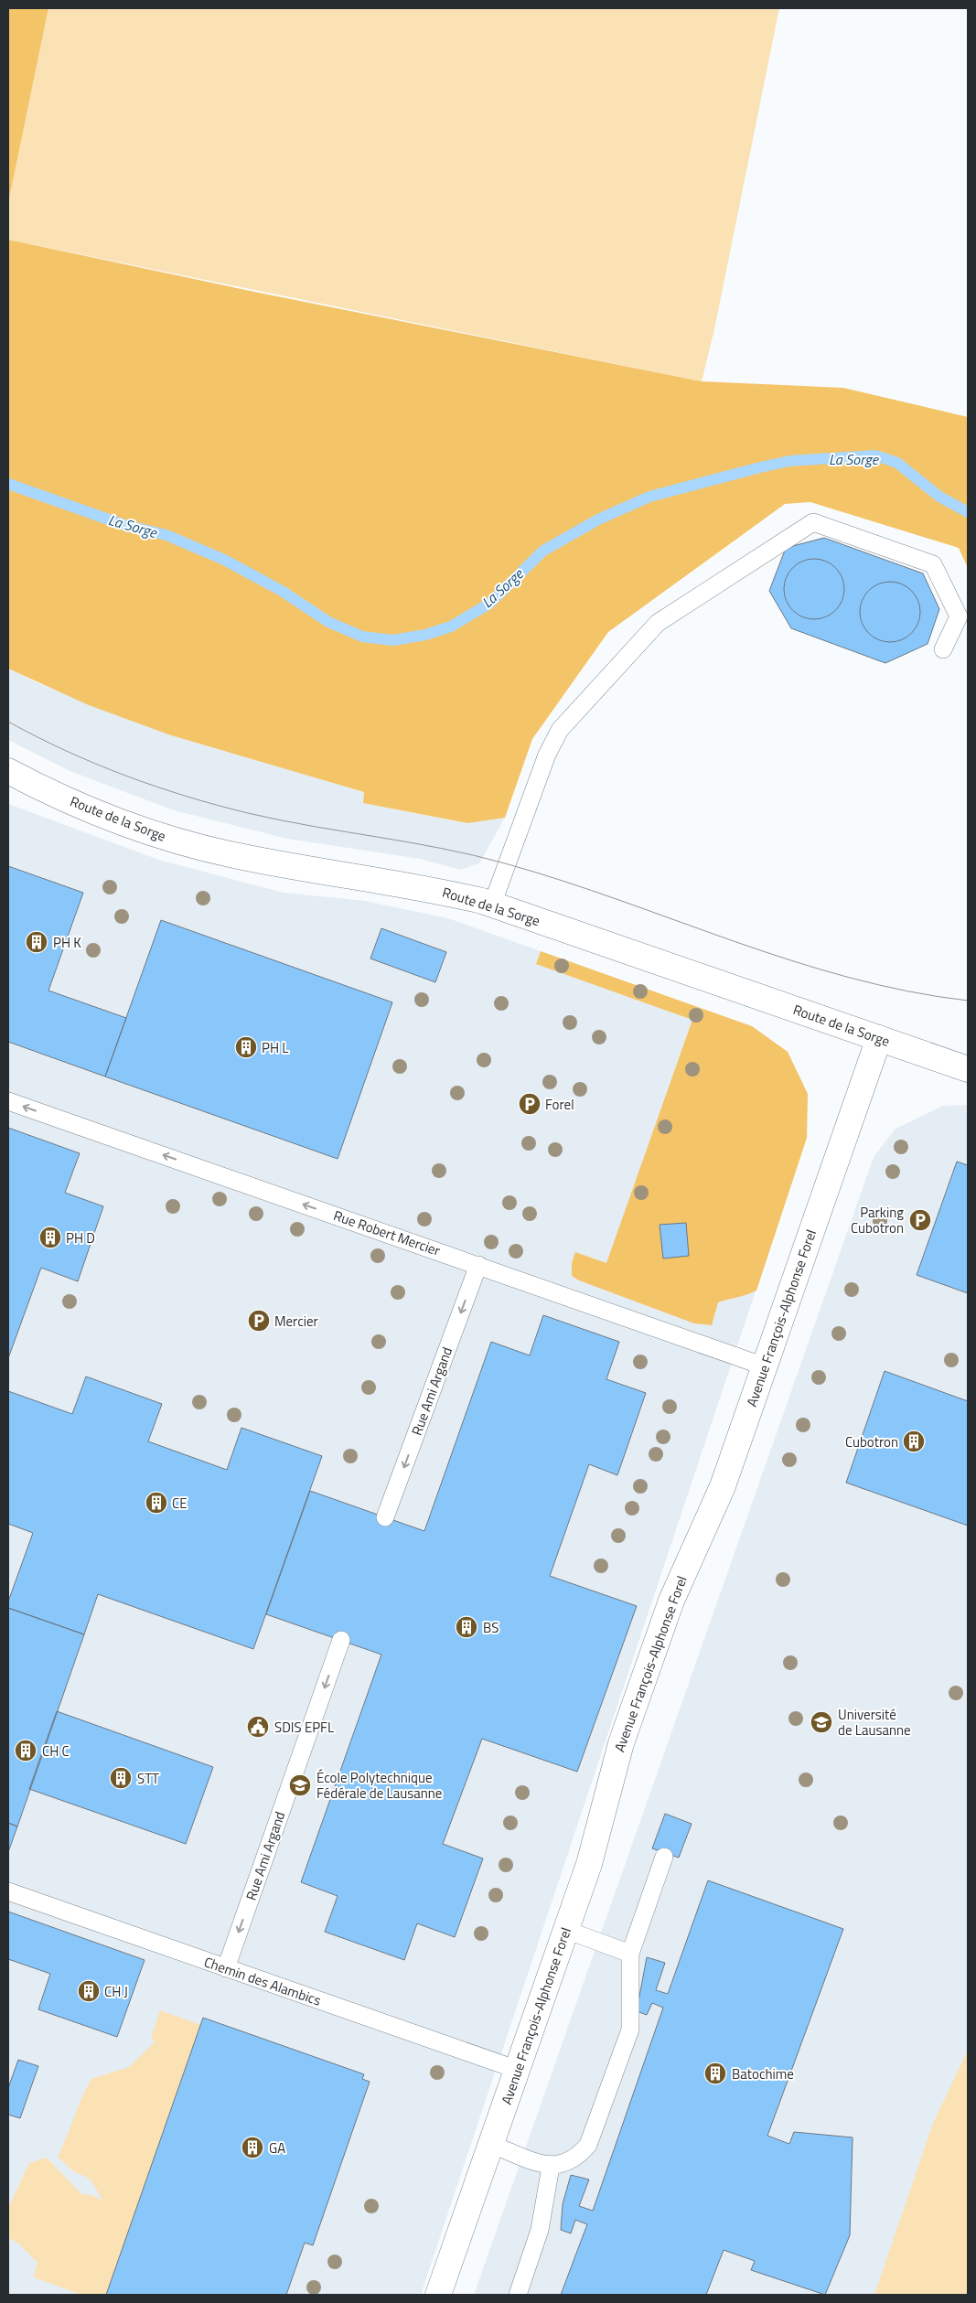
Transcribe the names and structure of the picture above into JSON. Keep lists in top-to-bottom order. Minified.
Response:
{"streets":{"street":["Route de la Sorge","Avenue François-Alphonse Forel"],"lane":["Rue Robert Mercier","Rue Ami Argand","Chemin des Alambics"]},"crossings":[["Route de la Sorge","Avenue François-Alphonse Forel"],["Rue Robert Mercier","Avenue François-Alphonse Forel"],["Rue Robert Mercier","Rue Ami Argand"],["Avenue François-Alphonse Forel","Chemin des Alambics"],["Rue Ami Argand","Chemin des Alambics"]],"one_way":["Rue Robert Mercier","Rue Ami Argand"],"water":["La Sorge"],"places":{"building":["PH K","PH L","PH D","Cubotron","CE","BS","CH C","STT","CH J","Batochime","GA"],"parking":["Forel","Parking Cubotron","Mercier"],"school or university":["Université de Lausanne","École Polytechnique Fédérale de Lausanne"],"public building":["SDIS EPFL"]}}
